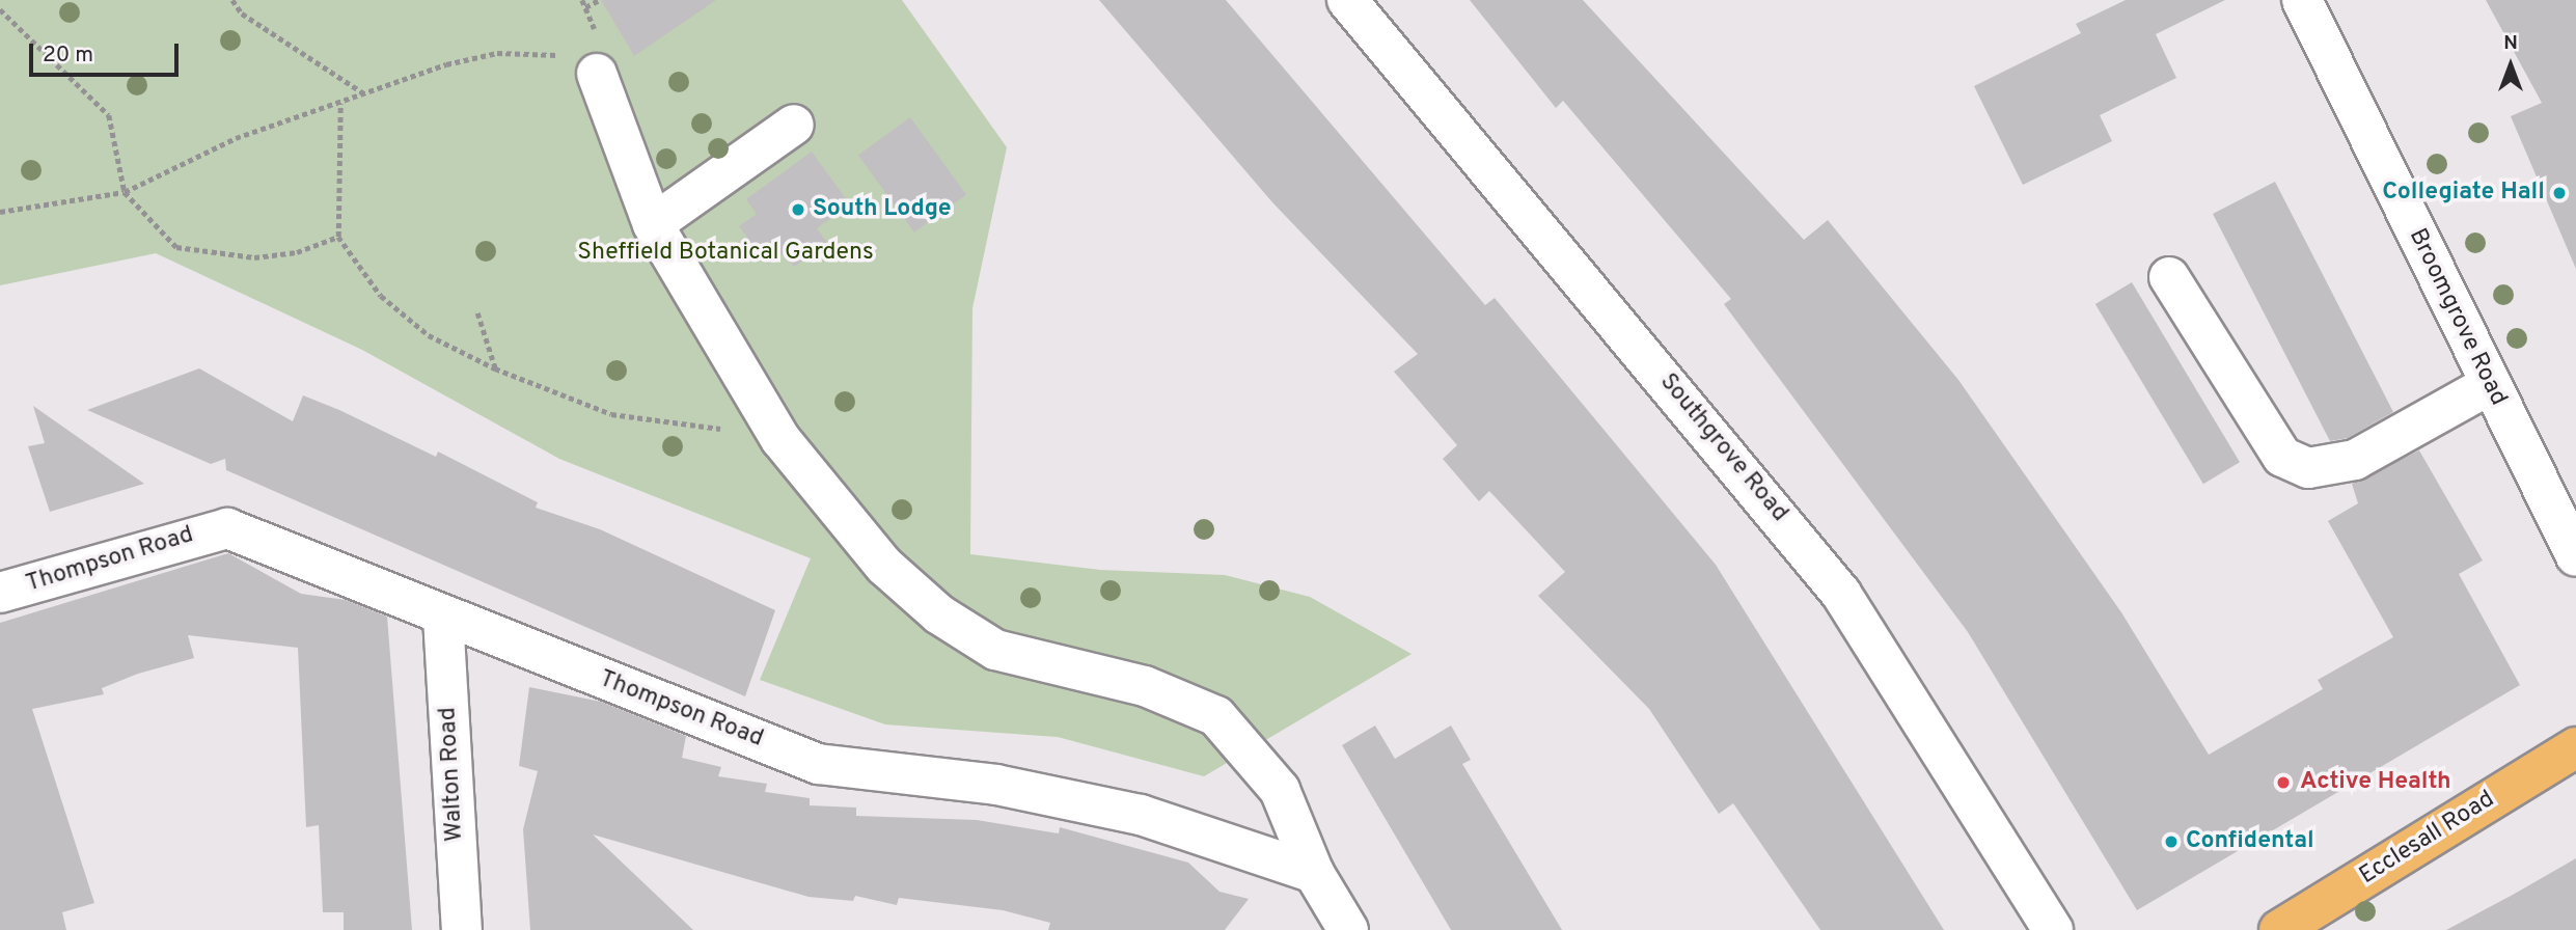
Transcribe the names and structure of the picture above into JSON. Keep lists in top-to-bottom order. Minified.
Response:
{"streets":{"main road":["Ecclesall Road"],"street":["Broomgrove Road","Southgrove Road","Thompson Road","Walton Road"]},"crossings":[["Thompson Road","Walton Road"]],"parks":["Sheffield Botanical Gardens"],"places":["Collegiate Hall","South Lodge","Active Health","Confidental"],"scale_bar":"20 m","north":"top"}
